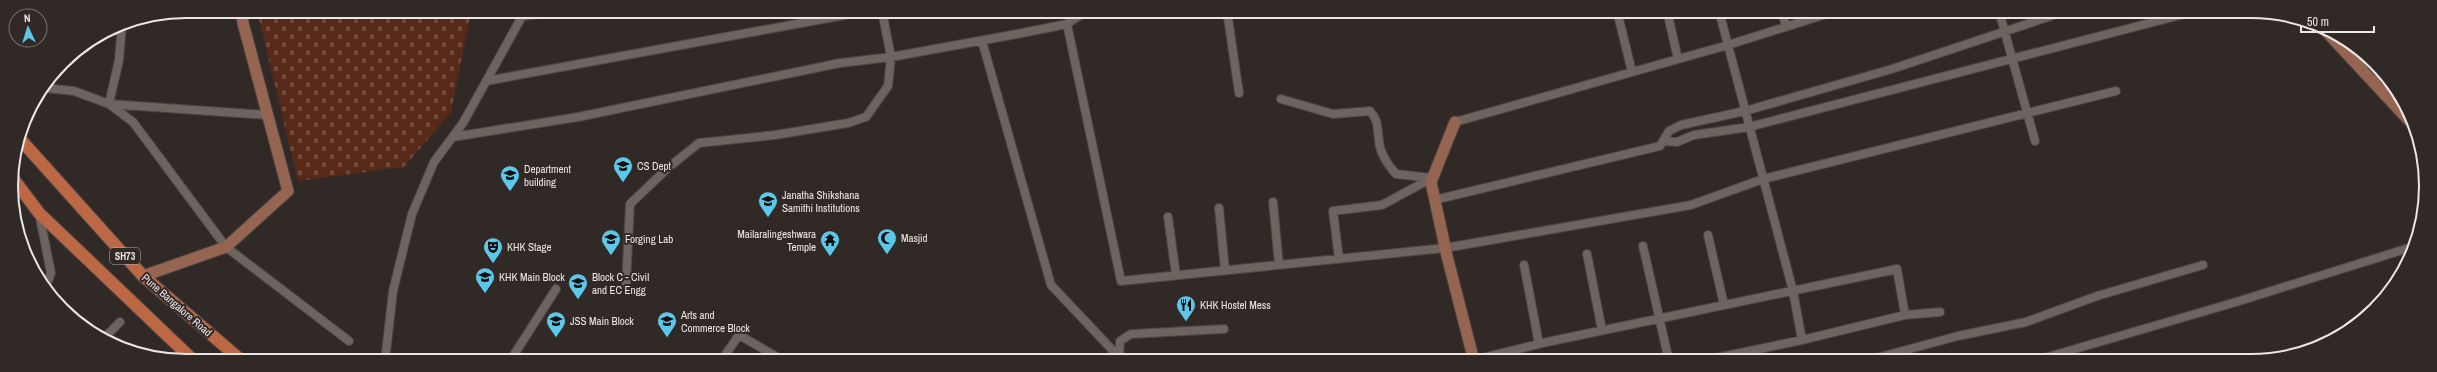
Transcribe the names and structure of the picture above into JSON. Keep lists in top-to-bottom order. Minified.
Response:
{"streets":{"main road":["SH73","Pune Bangalore Road"]},"places":{"school or university":["CS Dept","Department building","Janatha Shikshana Samithi Institutions","Forging Lab","KHK Main Block","Block C - Civil and EC Engg","JSS Main Block","Arts and Commerce Block"],"mosque":["Masjid"],"temple":["Mailaralingeshwara Temple"],"theatre":["KHK Stage"],"restaurant":["KHK Hostel Mess"]},"scale_bar":"50 m","north":"top"}
